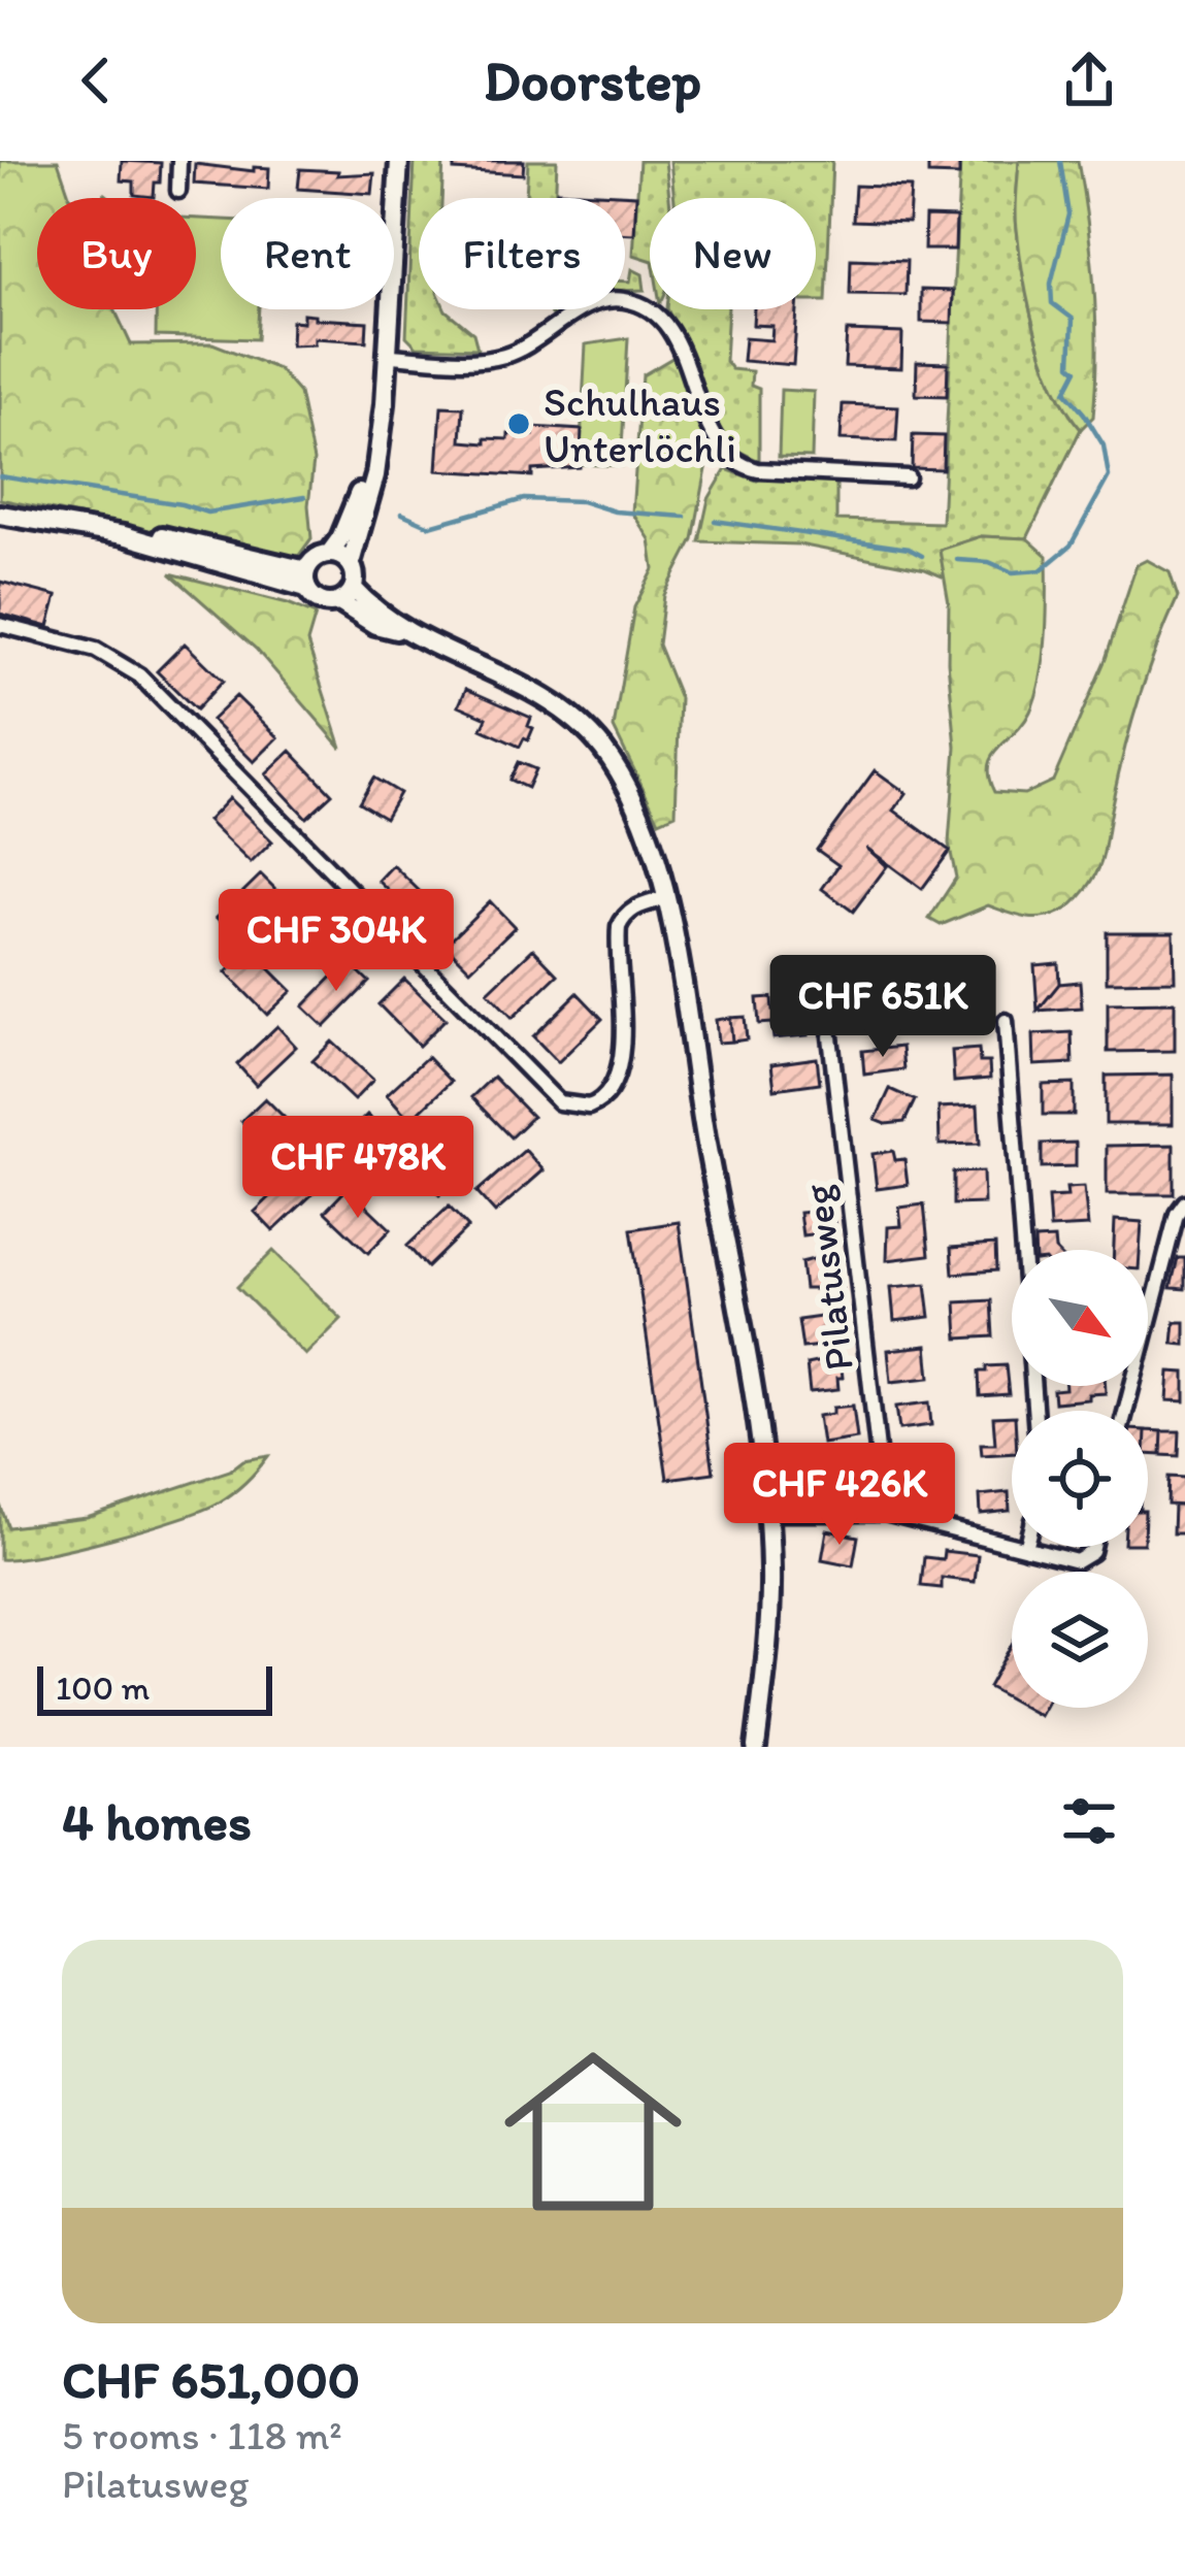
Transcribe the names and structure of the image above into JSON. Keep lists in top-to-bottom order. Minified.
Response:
{"streets":{"street":["Pilatusweg"]},"places":["Schulhaus Unterlöchli"],"scale_bar":"100 m","north":"bottom right","page":{"header":"Doorstep","chip":["Buy","Rent","Filters","New"],"price":["CHF 304K","CHF 651K","CHF 478K","CHF 426K"],"scale":"100 m","heading":"4 homes","list":[{"name":"CHF 651,000","note":"5 rooms · 118 m² · Pilatusweg"}]}}
